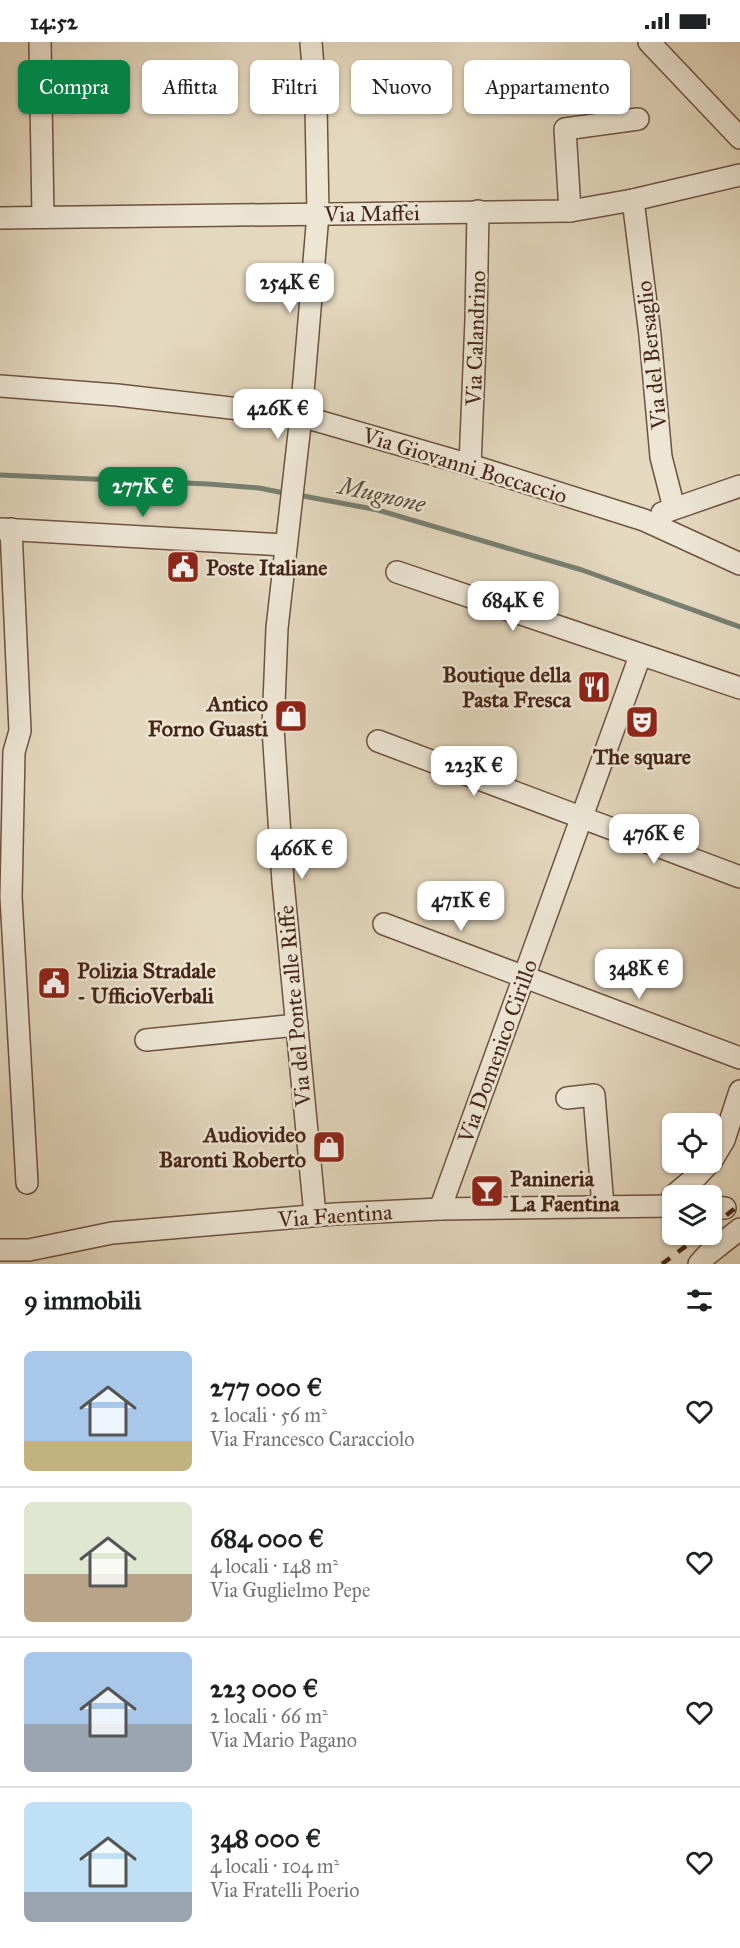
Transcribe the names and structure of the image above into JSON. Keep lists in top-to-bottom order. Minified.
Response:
{"streets":{"street":["Via Maffei","Via Calandrino","Via del Bersaglio","Via Giovanni Boccaccio","Via del Ponte alle Riffe","Via Domenico Cirillo","Via Faentina"]},"crossings":[["Via Maffei","Via Calandrino"],["Via Maffei","Via del Bersaglio"],["Via Maffei","Via del Ponte alle Riffe"],["Via Calandrino","Via Giovanni Boccaccio"],["Via Giovanni Boccaccio","Via del Ponte alle Riffe"],["Via del Ponte alle Riffe","Via Faentina"],["Via Domenico Cirillo","Via Faentina"]],"water":["Mugnone"],"places":{"public building":["Poste Italiane","Polizia Stradale - UfficioVerbali"],"restaurant":["Boutique della Pasta Fresca"],"shop":["Antico Forno Guasti","Audiovideo Baronti Roberto"],"theatre":["The square"],"bar":["Panineria La Faentina"]},"page":{"status":"14:52","chip":["Compra","Affitta","Filtri","Nuovo","Appartamento"],"price":["254K €","426K €","277K €","684K €","223K €","476K €","466K €","471K €","348K €"],"heading":"9 immobili","list":[{"name":"277 000 €","note":"2 locali · 56 m² · Via Francesco Caracciolo"},{"name":"684 000 €","note":"4 locali · 148 m² · Via Guglielmo Pepe"},{"name":"223 000 €","note":"2 locali · 66 m² · Via Mario Pagano"},{"name":"348 000 €","note":"4 locali · 104 m² · Via Fratelli Poerio"}]}}
